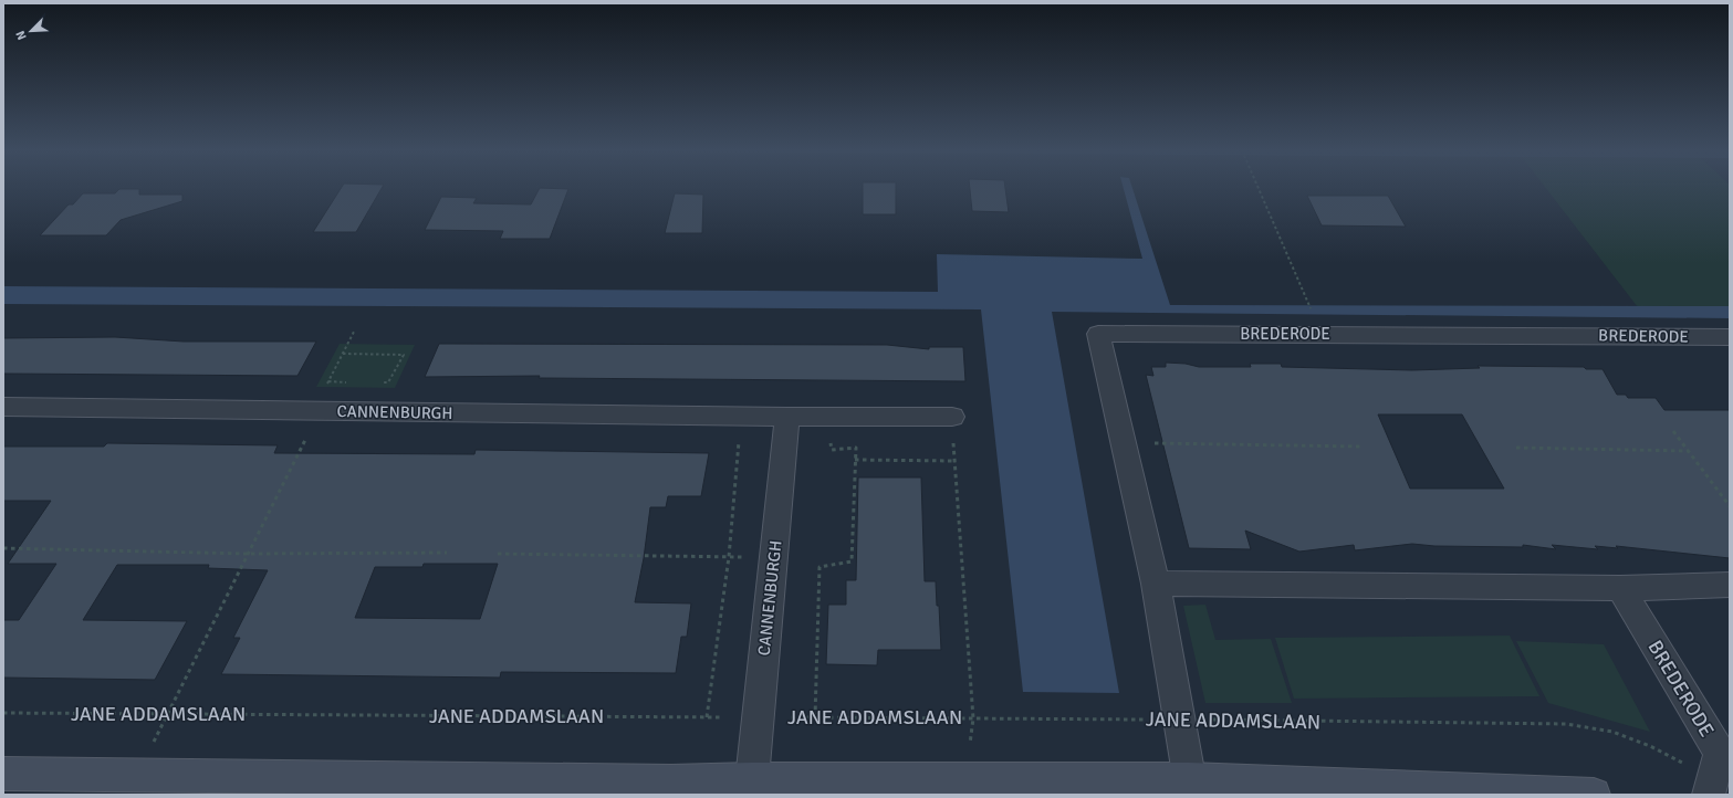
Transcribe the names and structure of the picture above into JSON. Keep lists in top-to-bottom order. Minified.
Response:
{"streets":{"street":["BREDERODE","CANNENBURGH"],"path":["JANE ADDAMSLAAN"]},"crossings":[["BREDERODE","JANE ADDAMSLAAN"],["CANNENBURGH","JANE ADDAMSLAAN"]],"north":"bottom left"}
